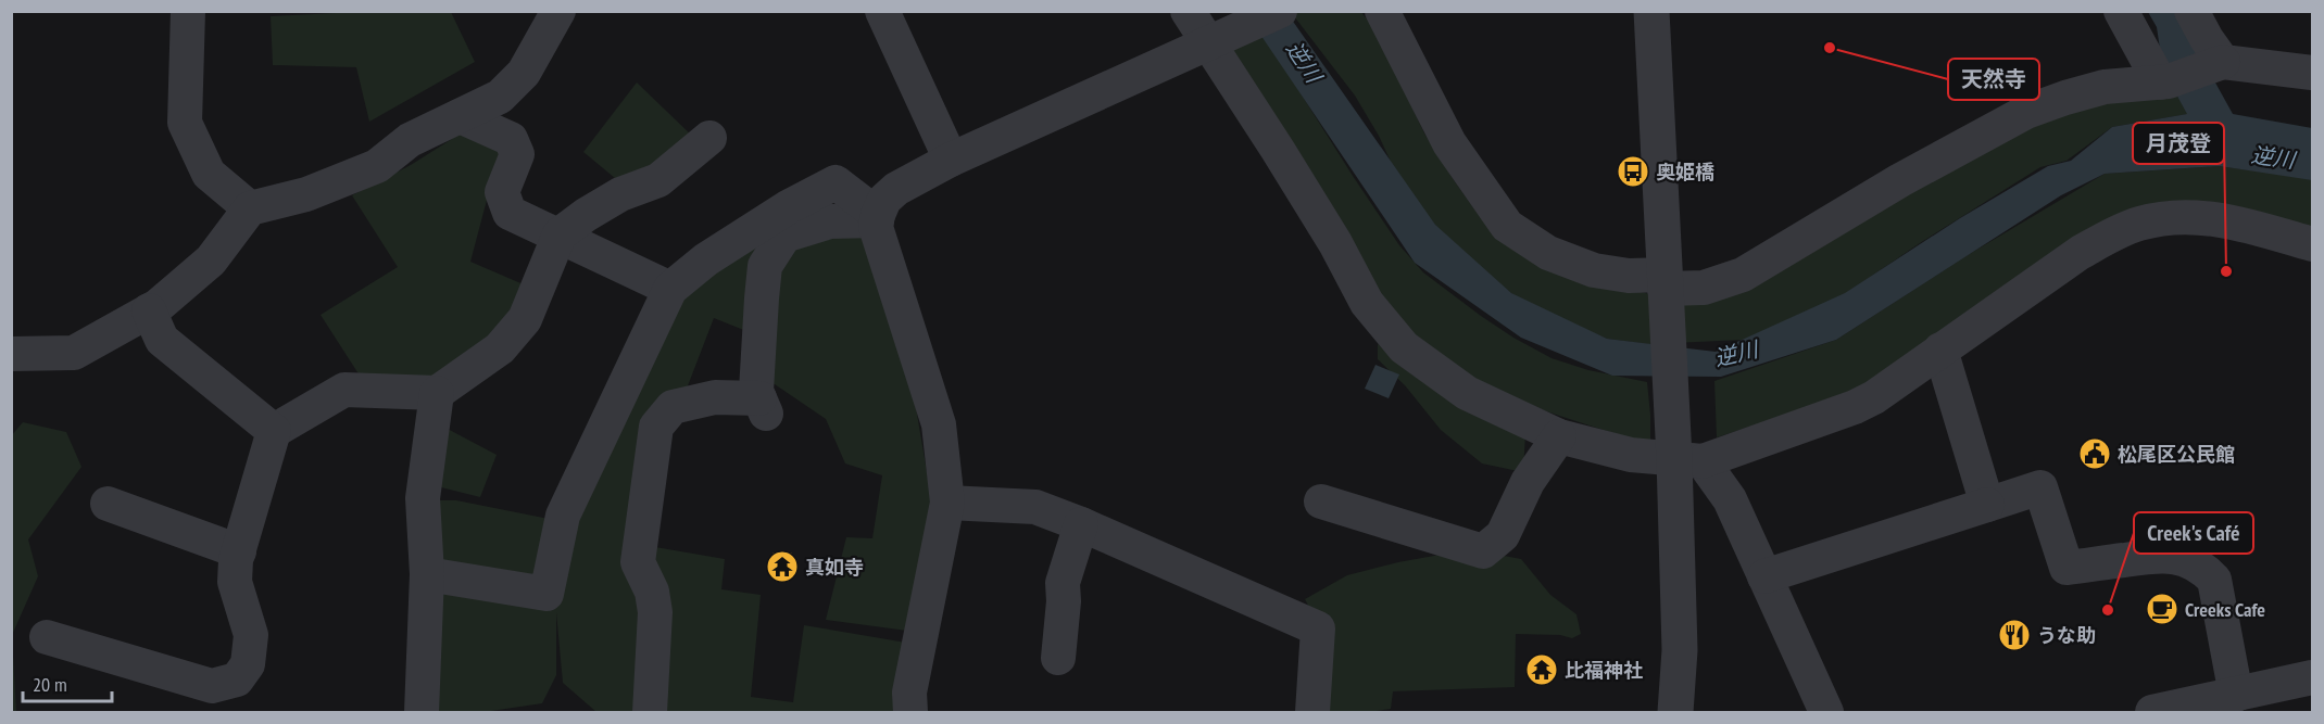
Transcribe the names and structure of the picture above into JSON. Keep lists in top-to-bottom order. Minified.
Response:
{"water":["逆川"],"places":{"other":["天然寺","月茂登","Creek's Café"],"bus stop":["奥姫橋"],"public building":["松尾区公民館"],"temple":["真如寺","比福神社"],"cafe":["Creeks Cafe"],"restaurant":["うな助"]},"scale_bar":"20 m"}
